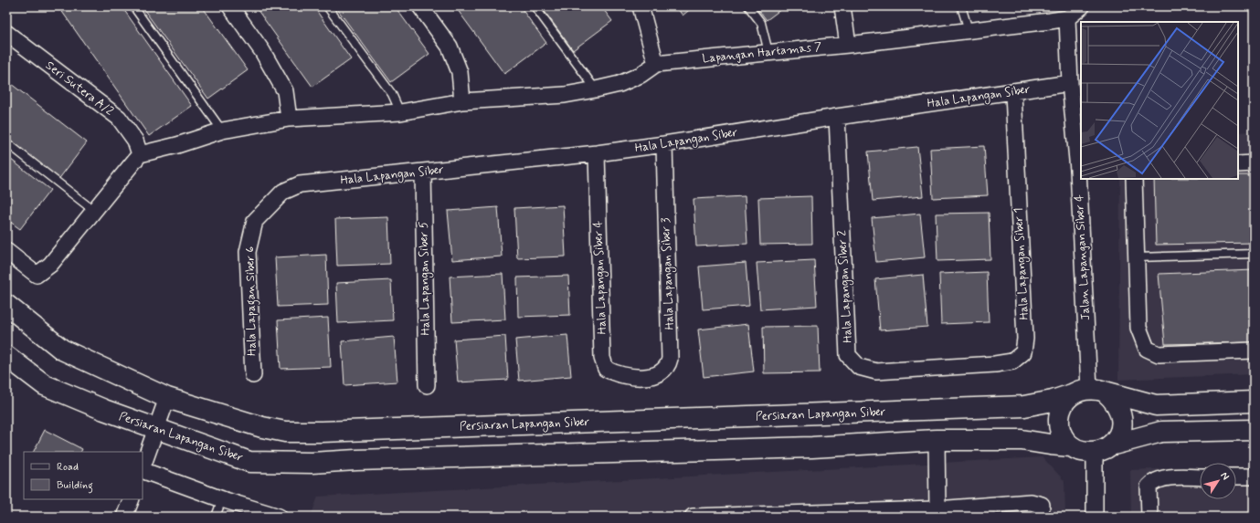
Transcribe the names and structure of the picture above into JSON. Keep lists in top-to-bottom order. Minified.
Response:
{"streets":{"main road":["Persiaran Lapangan Siber"],"street":["Lapangan Hartamas 7","Seri Sutera A/2","Hala Lapangan Siber","Jalan Lapangan Siber 4","Hala Lapangan Siber 1","Hala Lapangan Siber 3","Hala Lapangan Siber 4","Hala Lapangan Siber 5","Hala Lapangan Siber 2","Hala Lapagan Siber 6"]},"crossings":[["Lapangan Hartamas 7","Seri Sutera A/2"],["Hala Lapangan Siber","Jalan Lapangan Siber 4"],["Hala Lapangan Siber","Hala Lapangan Siber 1"],["Hala Lapangan Siber","Hala Lapangan Siber 3"],["Hala Lapangan Siber","Hala Lapangan Siber 4"],["Hala Lapangan Siber","Hala Lapangan Siber 5"],["Hala Lapangan Siber","Hala Lapangan Siber 2"],["Hala Lapangan Siber","Hala Lapagan Siber 6"],["Jalan Lapangan Siber 4","Persiaran Lapangan Siber"],["Hala Lapangan Siber 1","Hala Lapangan Siber 2"],["Hala Lapangan Siber 3","Hala Lapangan Siber 4"]],"legend":["Road","Building"],"north":"top right"}
